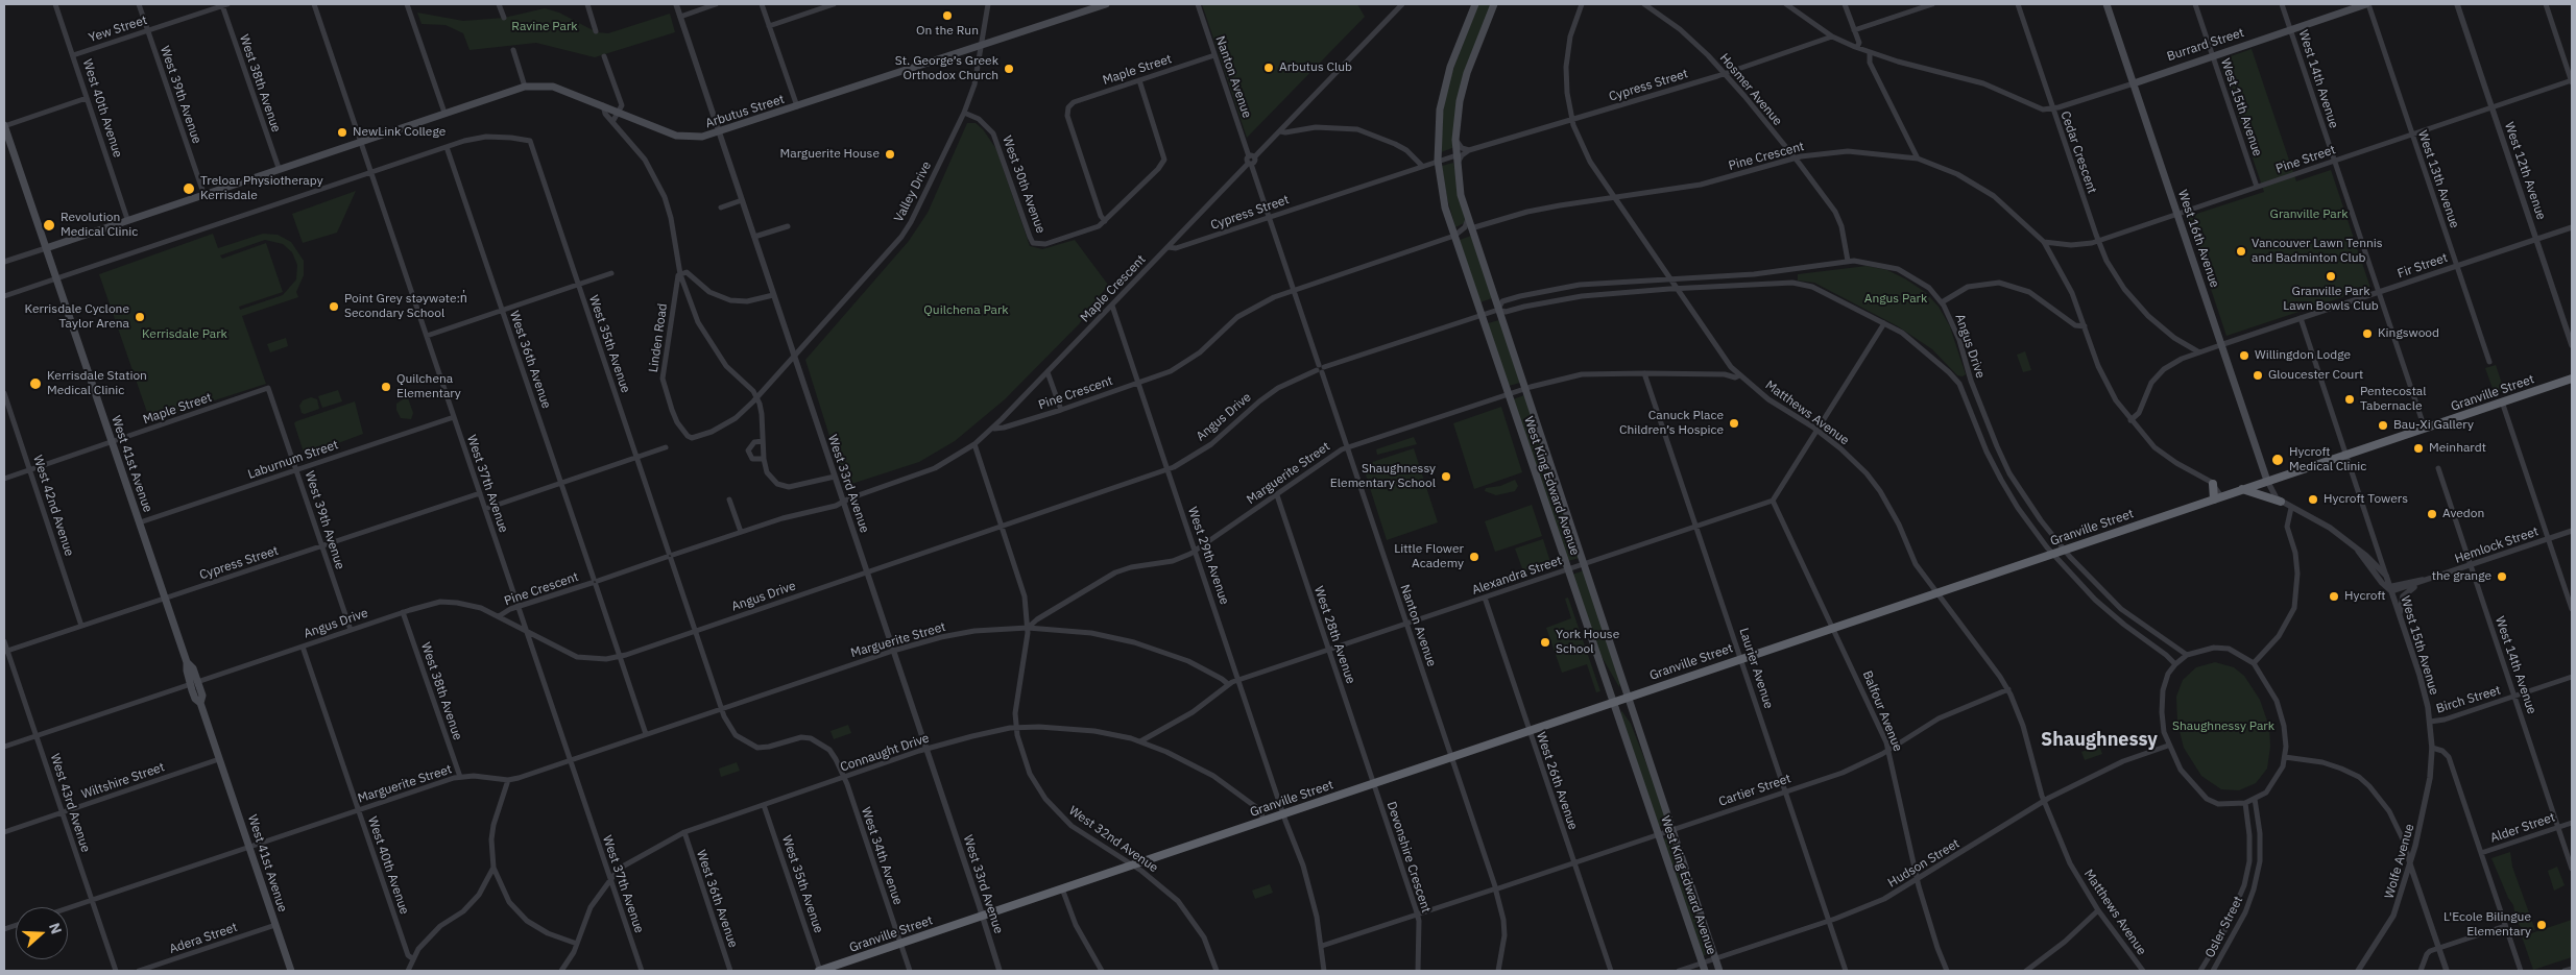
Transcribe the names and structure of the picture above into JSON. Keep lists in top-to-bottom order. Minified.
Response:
{"streets":{"highway":["Granville Street"],"main road":["Burrard Street","Arbutus Street","West 16th Avenue","West 41st Avenue","West King Edward Avenue"],"street":["Yew Street","Maple Street","Nanton Avenue","West 14th Avenue","West 38th Avenue","Cypress Street","Hosmer Avenue","West 39th Avenue","West 15th Avenue","West 40th Avenue","Cedar Crescent","Pine Crescent","Pine Street","West 12th Avenue","West 13th Avenue","West 30th Avenue","Valley Drive","Fir Street","Maple Crescent","Linden Road","West 35th Avenue","Angus Drive","West 36th Avenue","Matthews Avenue","Laburnum Street","Marguerite Street","West 37th Avenue","West 33rd Avenue","West 42nd Avenue","Hemlock Street","West 29th Avenue","Alexandra Street","West 28th Avenue","Laurier Avenue","Birch Street","Balfour Avenue","Connaught Drive","Wiltshire Street","West 26th Avenue","Cartier Street","West 43rd Avenue","Alder Street","West 32nd Avenue","West 34th Avenue","Devonshire Crescent","Wolfe Avenue","Hudson Street","Osler Street","Adera Street"]},"crossings":[["Yew Street","West 38th Avenue"],["Yew Street","West 39th Avenue"],["Yew Street","West 40th Avenue"],["Burrard Street","West 14th Avenue"],["Burrard Street","West 15th Avenue"],["Burrard Street","Cedar Crescent"],["Burrard Street","West 13th Avenue"],["Burrard Street","West 16th Avenue"],["Maple Street","Nanton Avenue"],["Maple Street","West 39th Avenue"],["Maple Street","West 30th Avenue"],["Maple Street","West 41st Avenue"],["Maple Street","West 42nd Avenue"],["Nanton Avenue","Cypress Street"],["Nanton Avenue","Pine Crescent"],["Nanton Avenue","Maple Crescent"],["Nanton Avenue","Angus Drive"],["Nanton Avenue","Granville Street"],["Nanton Avenue","Marguerite Street"],["Nanton Avenue","Alexandra Street"],["Nanton Avenue","Cartier Street"],["West 14th Avenue","Pine Street"],["West 14th Avenue","Fir Street"],["West 14th Avenue","Granville Street"],["West 14th Avenue","Hemlock Street"],["West 14th Avenue","Birch Street"],["West 14th Avenue","Alder Street"],["West 38th Avenue","Arbutus Street"],["West 38th Avenue","Angus Drive"],["West 38th Avenue","Marguerite Street"],["Cypress Street","Hosmer Avenue"],["Cypress Street","West 39th Avenue"],["Cypress Street","Cedar Crescent"],["Cypress Street","Maple Crescent"],["Cypress Street","Matthews Avenue"],["Cypress Street","West 41st Avenue"],["Cypress Street","West 37th Avenue"],["Cypress Street","West King Edward Avenue"],["Cypress Street","West 42nd Avenue"],["Cypress Street","West 43rd Avenue"],["Hosmer Avenue","Pine Crescent"],["Hosmer Avenue","Angus Drive"],["West 39th Avenue","Arbutus Street"],["West 39th Avenue","Angus Drive"],["West 39th Avenue","Laburnum Street"],["West 15th Avenue","Pine Street"],["West 15th Avenue","Fir Street"],["West 15th Avenue","Granville Street"],["West 15th Avenue","Hemlock Street"],["West 15th Avenue","Birch Street"],["West 15th Avenue","Wolfe Avenue"],["West 40th Avenue","Arbutus Street"],["West 40th Avenue","Angus Drive"],["West 40th Avenue","Marguerite Street"],["Arbutus Street","Valley Drive"],["Arbutus Street","West 41st Avenue"],["Arbutus Street","West 37th Avenue"],["Arbutus Street","West 33rd Avenue"],["Cedar Crescent","Pine Street"],["Cedar Crescent","Fir Street"],["Pine Crescent","Pine Street"],["Pine Crescent","Fir Street"],["Pine Crescent","Maple Crescent"],["Pine Crescent","West 35th Avenue"],["Pine Crescent","Angus Drive"],["Pine Crescent","West 36th Avenue"],["Pine Crescent","Matthews Avenue"],["Pine Crescent","West 37th Avenue"],["Pine Crescent","West 33rd Avenue"],["Pine Crescent","West King Edward Avenue"],["Pine Crescent","West 29th Avenue"],["Pine Crescent","West 32nd Avenue"],["Pine Street","West 12th Avenue"],["Pine Street","West 13th Avenue"],["Pine Street","West 16th Avenue"],["West 12th Avenue","Fir Street"],["West 13th Avenue","Fir Street"],["West 30th Avenue","Valley Drive"],["Valley Drive","West 33rd Avenue"],["West 16th Avenue","Fir Street"],["West 16th Avenue","Granville Street"],["Maple Crescent","West 29th Avenue"],["West 35th Avenue","Angus Drive"],["West 35th Avenue","West 36th Avenue"],["West 35th Avenue","Granville Street"],["West 35th Avenue","Marguerite Street"],["West 35th Avenue","Connaught Drive"],["West 35th Avenue","West 34th Avenue"],["Angus Drive","West 36th Avenue"],["Angus Drive","Granville Street"],["Angus Drive","Matthews Avenue"],["Angus Drive","West 41st Avenue"],["Angus Drive","West 37th Avenue"],["Angus Drive","West 33rd Avenue"],["Angus Drive","West King Edward Avenue"],["Angus Drive","West 29th Avenue"],["Angus Drive","West 43rd Avenue"],["Angus Drive","West 32nd Avenue"],["Angus Drive","Hudson Street"],["Angus Drive","Osler Street"],["West 36th Avenue","Marguerite Street"],["West 36th Avenue","Connaught Drive"],["Granville Street","Matthews Avenue"],["Granville Street","West 33rd Avenue"],["Granville Street","West King Edward Avenue"],["Granville Street","West 29th Avenue"],["Granville Street","West 28th Avenue"],["Granville Street","Laurier Avenue"],["Granville Street","Balfour Avenue"],["Granville Street","Connaught Drive"],["Granville Street","West 26th Avenue"],["Granville Street","West 32nd Avenue"],["Granville Street","West 34th Avenue"],["Granville Street","Devonshire Crescent"],["Matthews Avenue","Marguerite Street"],["Matthews Avenue","Cartier Street"],["Matthews Avenue","Hudson Street"],["Laburnum Street","West 41st Avenue"],["Laburnum Street","West 37th Avenue"],["West 41st Avenue","Marguerite Street"],["West 41st Avenue","Wiltshire Street"],["West 41st Avenue","Adera Street"],["Marguerite Street","West 37th Avenue"],["Marguerite Street","West 33rd Avenue"],["Marguerite Street","West King Edward Avenue"],["Marguerite Street","West 29th Avenue"],["Marguerite Street","West 28th Avenue"],["Marguerite Street","Laurier Avenue"],["Marguerite Street","West 43rd Avenue"],["Marguerite Street","West 32nd Avenue"],["Marguerite Street","West 34th Avenue"],["West 37th Avenue","Connaught Drive"],["West 33rd Avenue","Connaught Drive"],["West King Edward Avenue","Alexandra Street"],["West King Edward Avenue","Cartier Street"],["West King Edward Avenue","Hudson Street"],["West 29th Avenue","Alexandra Street"],["Alexandra Street","West 28th Avenue"],["Alexandra Street","Laurier Avenue"],["Alexandra Street","Balfour Avenue"],["Alexandra Street","Connaught Drive"],["Alexandra Street","West 26th Avenue"],["West 28th Avenue","Devonshire Crescent"],["Laurier Avenue","Cartier Street"],["Laurier Avenue","Hudson Street"],["Balfour Avenue","Cartier Street"],["Balfour Avenue","Hudson Street"],["Connaught Drive","West 32nd Avenue"],["Connaught Drive","West 34th Avenue"],["Wiltshire Street","West 43rd Avenue"],["West 26th Avenue","Cartier Street"],["Cartier Street","Devonshire Crescent"],["Hudson Street","Osler Street"]],"districts":["Shaughnessy"],"parks":["Ravine Park","Granville Park","Angus Park","Quilchena Park","Kerrisdale Park","Shaughnessy Park"],"places":["On the Run","Arbutus Club","St. George’s Greek Orthodox Church","NewLink College","Marguerite House","Treloar Physiotherapy Kerrisdale","Revolution Medical Clinic","Vancouver Lawn Tennis and Badminton Club","Granville Park Lawn Bowls Club","Point Grey stəywəte:n̓ Secondary School","Kerrisdale Cyclone Taylor Arena","Kingswood","Willingdon Lodge","Gloucester Court","Kerrisdale Station Medical Clinic","Quilchena Elementary","Pentecostal Tabernacle","Canuck Place Children’s Hospice","Bau-Xi Gallery","Meinhardt","Hycroft Medical Clinic","Shaughnessy Elementary School","Hycroft Towers","Avedon","Little Flower Academy","the grange","Hycroft","York House School","L'Ecole Bilingue Elementary"],"north":"right"}
